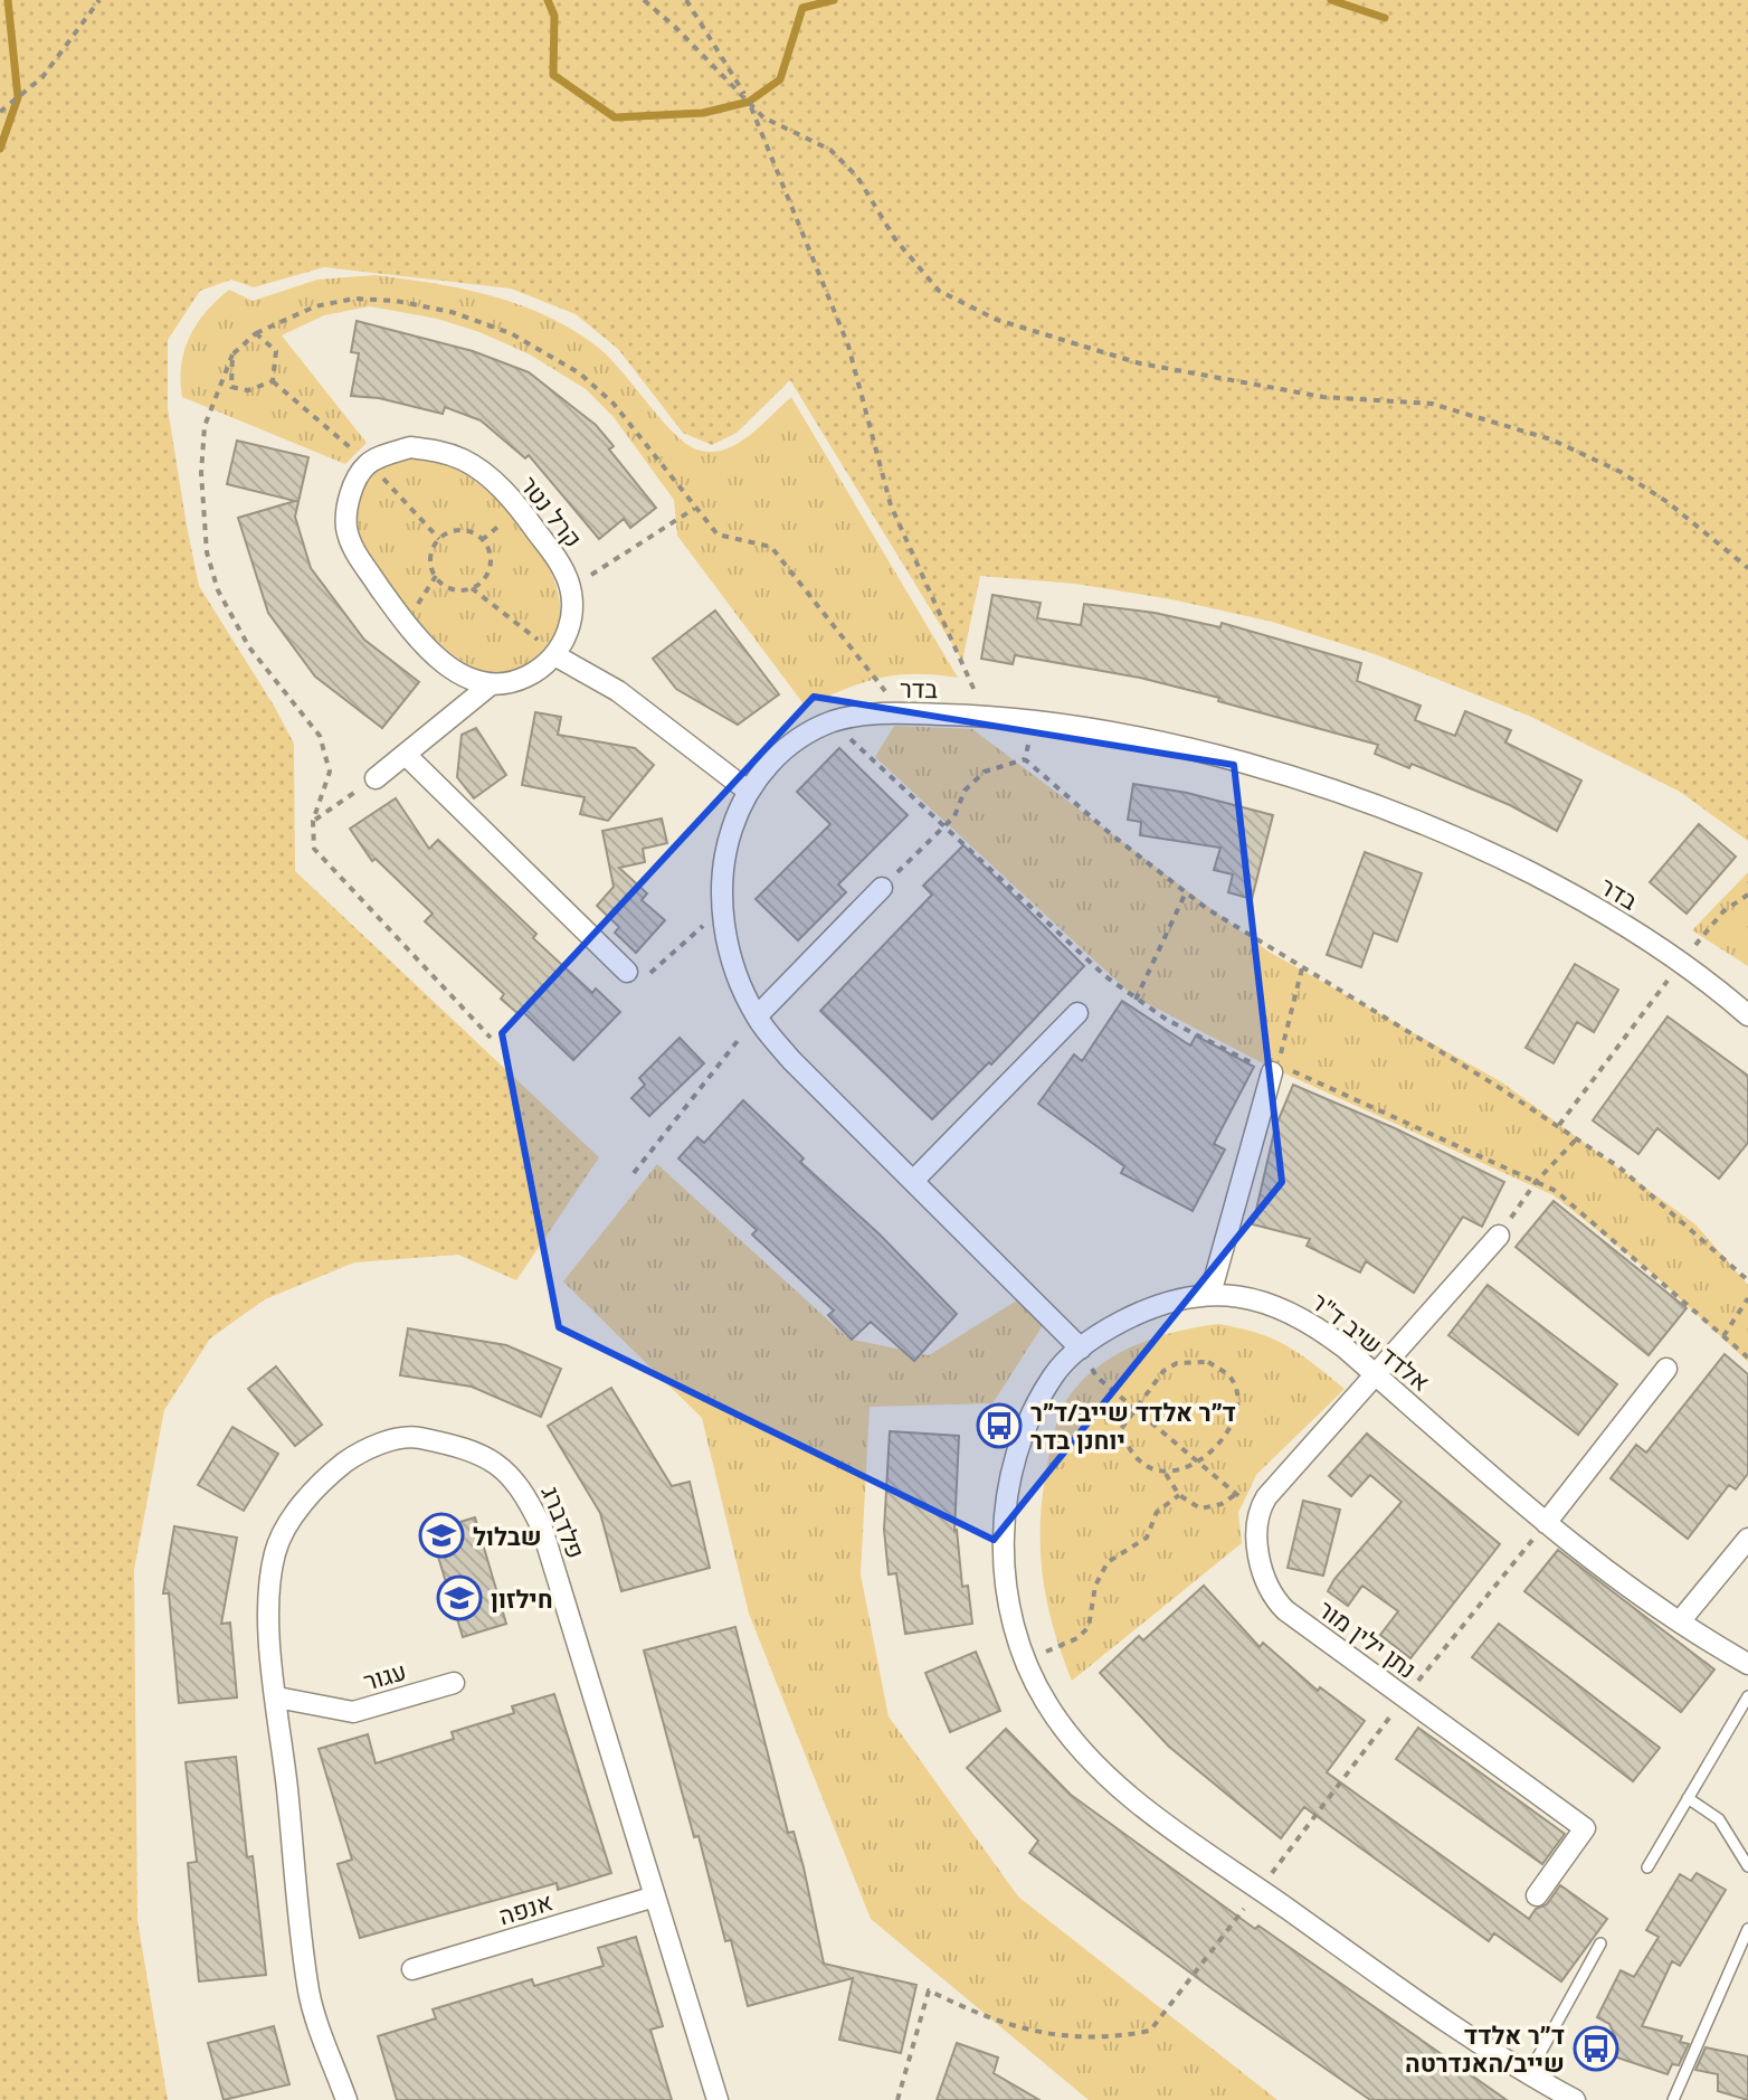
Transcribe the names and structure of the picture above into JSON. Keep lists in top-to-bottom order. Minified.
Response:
{"streets":{"street":["קרל נטר","בדר","אלדד שיב ד\"ר","פלדברג","נתן ילין מור","עגור","אנפה"]},"crossings":[["בדר","אלדד שיב ד\"ר"],["פלדברג","עגור"],["פלדברג","אנפה"]],"places":{"bus stop":["ד״ר אלדד שייב/ד״ר יוחנן בדר","ד״ר אלדד שייב/האנדרטה"],"school or university":["שבלול","חילזון"]}}
